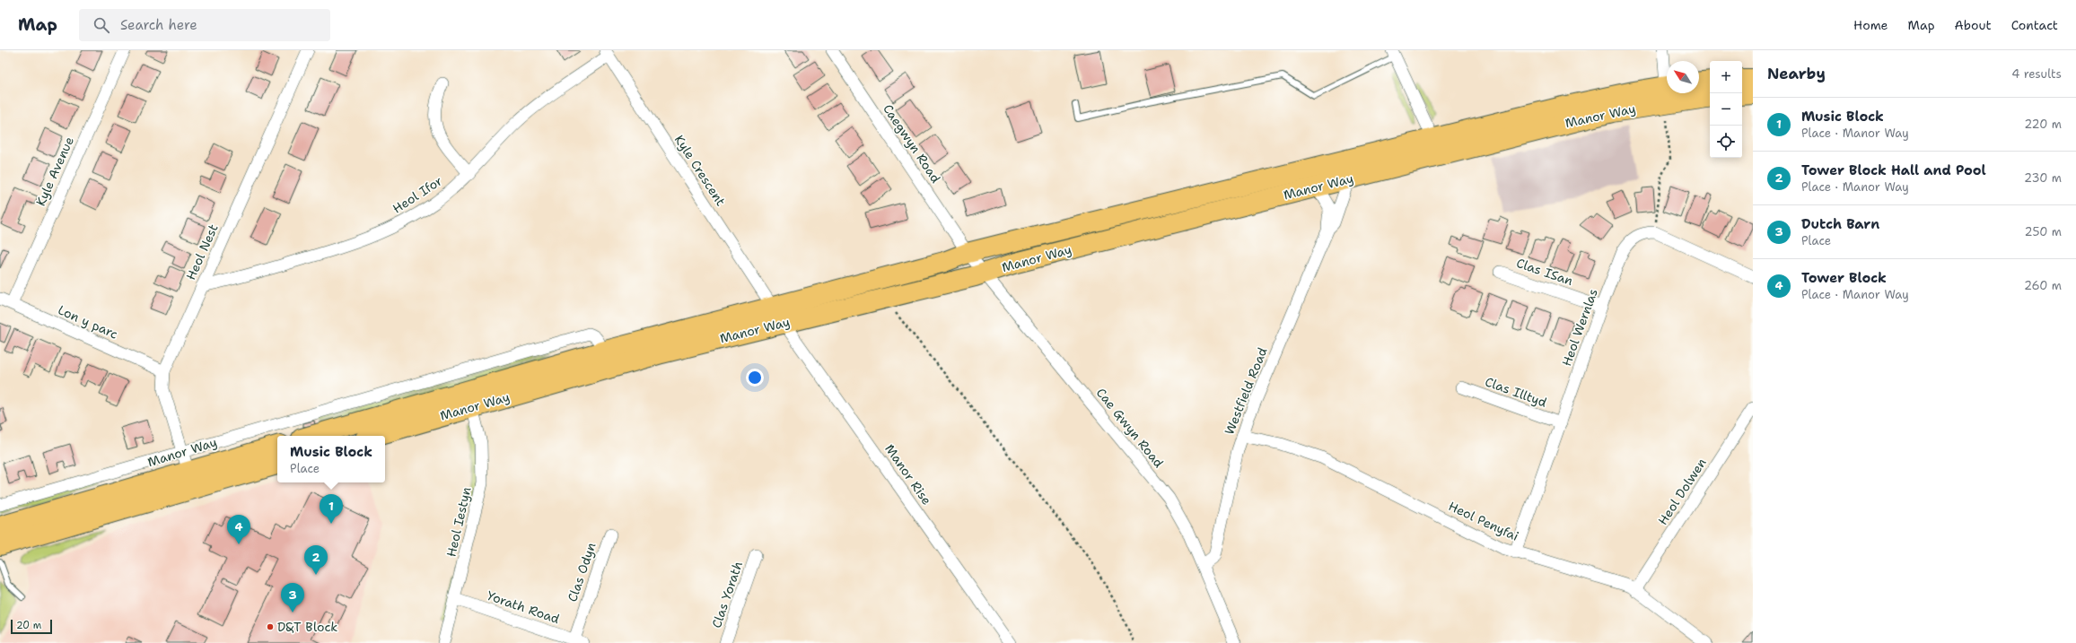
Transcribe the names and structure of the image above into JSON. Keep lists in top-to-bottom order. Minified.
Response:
{"streets":{"highway":["Manor Way"],"street":["Caegwyn Road","Kyle Crescent","Kyle Avenue","Heol Ifor","Heol Nest","Clas ISan","Lon y parc","Heol Wernlas","Westfield Road","Clas Illtyd","Cae Gwyn Road","Manor Rise","Heol Dolwen","Heol Penyfai","Heol Iestyn","Clas Odyn","Clas Yorath","Yorath Road"]},"crossings":[["Manor Way","Caegwyn Road"],["Manor Way","Kyle Crescent"],["Manor Way","Heol Nest"],["Manor Way","Westfield Road"],["Manor Way","Cae Gwyn Road"],["Manor Way","Manor Rise"],["Manor Way","Heol Iestyn"],["Caegwyn Road","Cae Gwyn Road"],["Kyle Crescent","Heol Ifor"],["Kyle Avenue","Lon y parc"],["Heol Ifor","Heol Nest"],["Heol Nest","Lon y parc"],["Clas ISan","Heol Wernlas"],["Heol Wernlas","Clas Illtyd"],["Heol Wernlas","Heol Penyfai"],["Westfield Road","Cae Gwyn Road"],["Westfield Road","Heol Penyfai"],["Heol Dolwen","Heol Penyfai"],["Heol Iestyn","Yorath Road"],["Clas Odyn","Yorath Road"]],"places":["D&T Block"],"scale_bar":"20 m","north":"top left","page":{"header":"Map","search":"Search here","nav":["Home","Map","About","Contact"],"heading":["Nearby","4 results"],"map_buttons":["+","−"],"list":[{"mark":"1","name":"Music Block","note":"Place · Manor Way","value":"220 m"},{"mark":"2","name":"Tower Block Hall and Pool","note":"Place · Manor Way","value":"230 m"},{"mark":"3","name":"Dutch Barn","note":"Place","value":"250 m"},{"mark":"4","name":"Tower Block","note":"Place · Manor Way","value":"260 m"}],"popup":["Music Block","Place"],"pins":["1","4","2","3"],"scale":"20 m"}}
